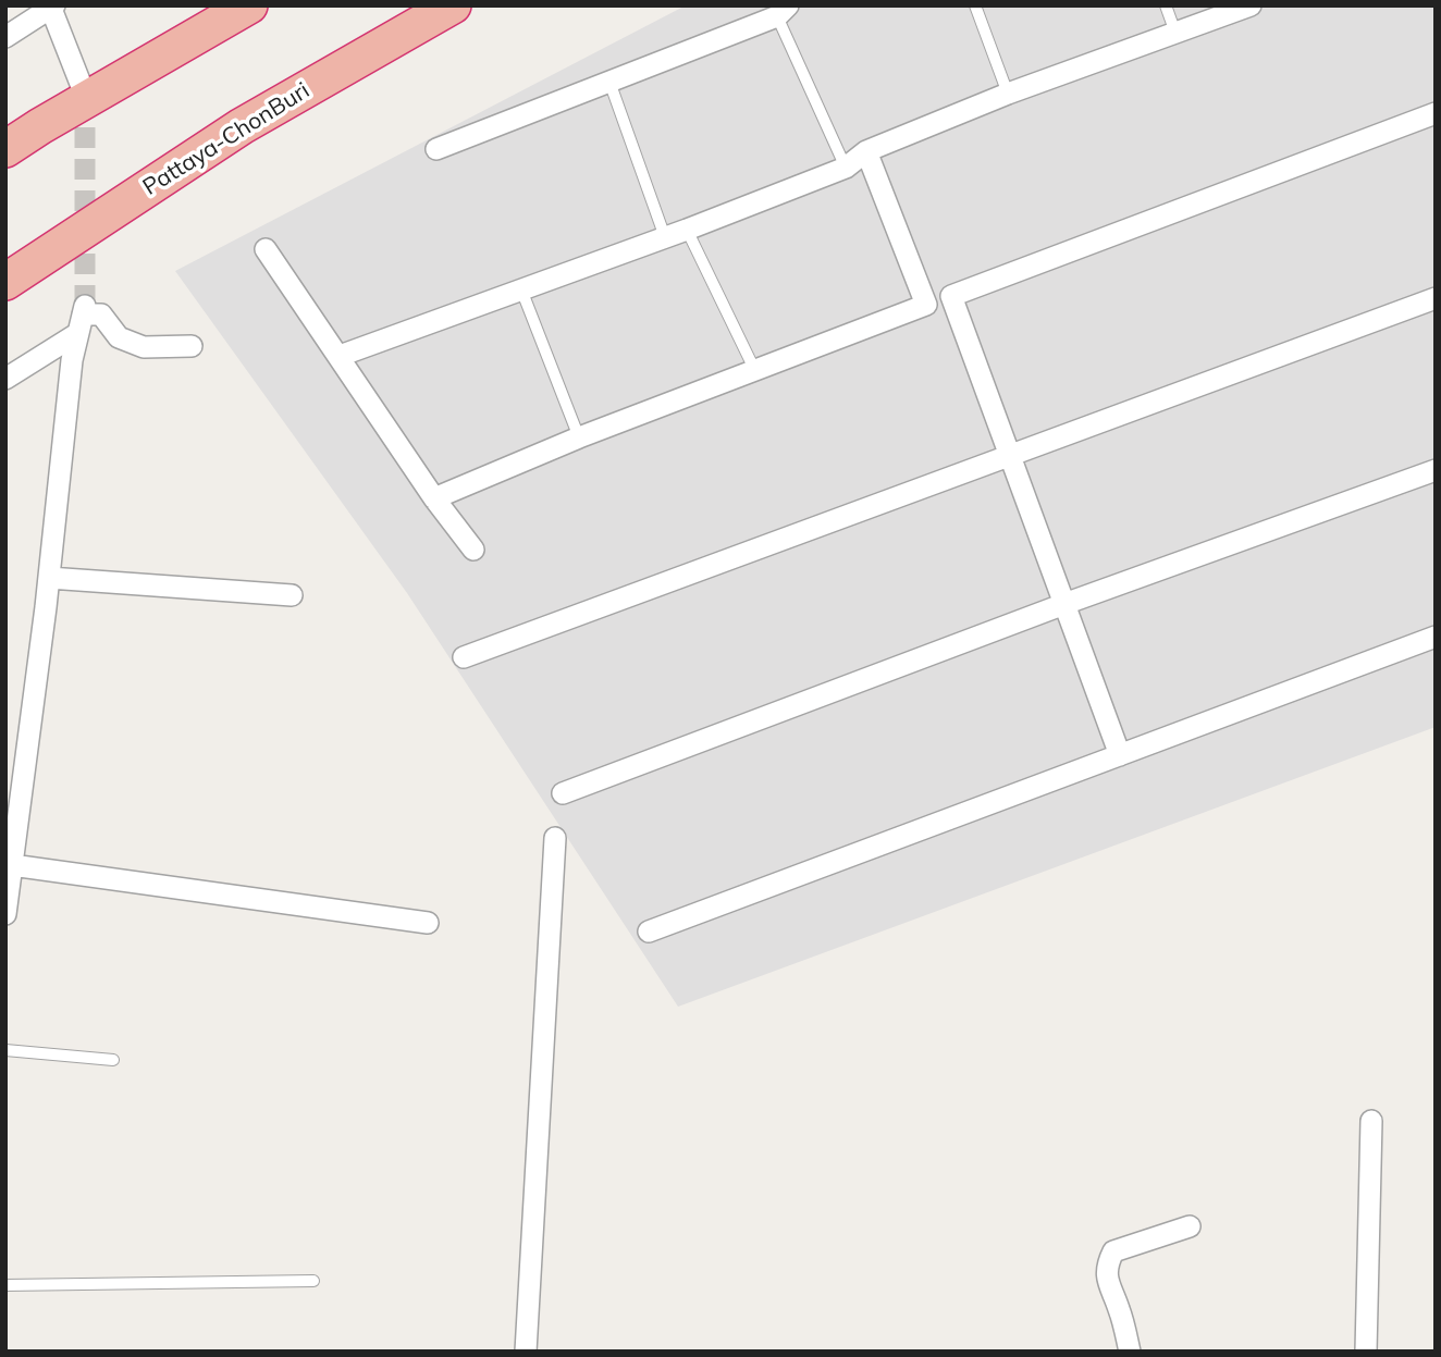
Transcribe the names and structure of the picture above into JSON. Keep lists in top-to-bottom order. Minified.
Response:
{"streets":{"highway":["Pattaya-ChonBuri"]}}
